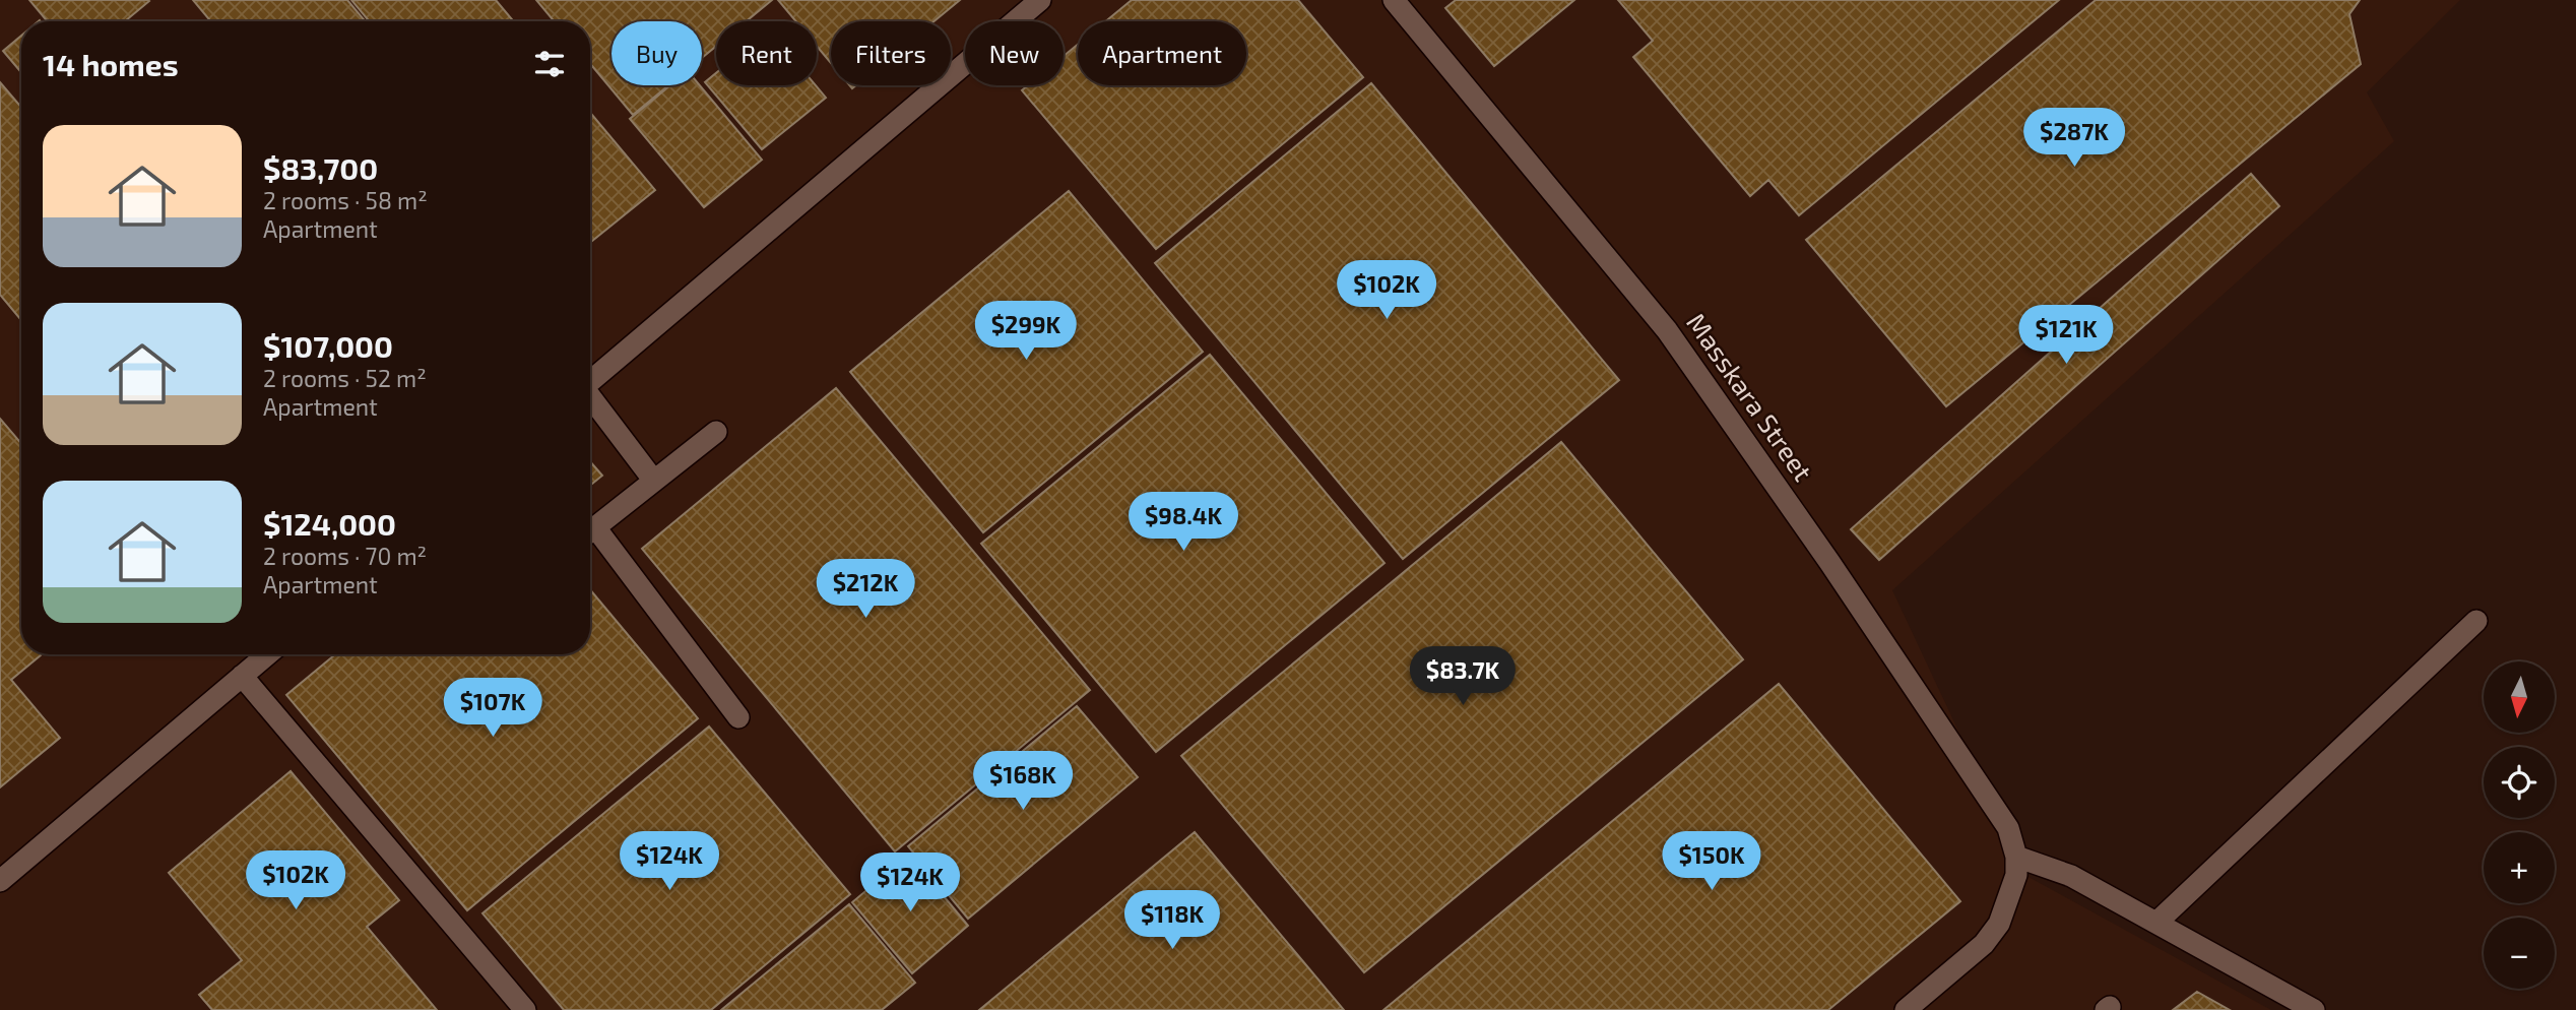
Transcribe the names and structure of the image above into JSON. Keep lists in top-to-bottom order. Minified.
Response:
{"streets":{"street":["Masskara Street"]},"north":"bottom","page":{"chip":["Buy","Rent","Filters","New","Apartment"],"heading":"14 homes","list":[{"name":"$83,700","note":"2 rooms · 58 m² · Apartment"},{"name":"$107,000","note":"2 rooms · 52 m² · Apartment"},{"name":"$124,000","note":"2 rooms · 70 m² · Apartment"}],"price":["$287K","$102K","$299K","$121K","$98.4K","$212K","$83.7K","$107K","$168K","$124K","$150K","$102K","$124K","$118K"],"map_buttons":["+","−"]}}
